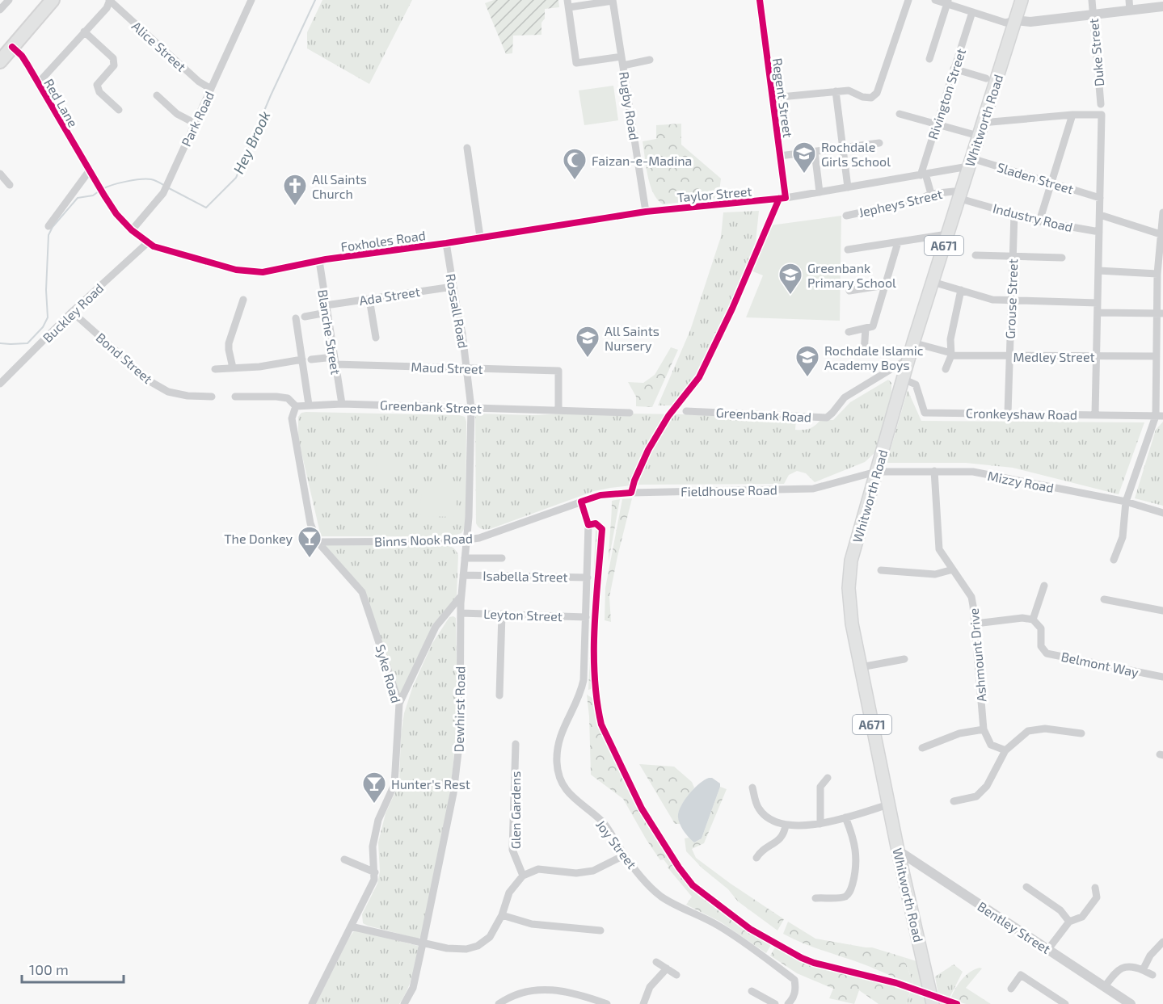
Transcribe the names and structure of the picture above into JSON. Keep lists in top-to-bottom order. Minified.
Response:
{"streets":{"main road":["Whitworth Road","A671"],"street":["Alice Street","Duke Street","Rivington Street","Regent Street","Red Lane","Rugby Road","Park Road","Sladen Street","Taylor Street","Jepheys Street","Industry Road","Foxholes Road","Ada Street","Grouse Street","Rossall Road","Buckley Road","Blanche Street","Medley Street","Bond Street","Maud Street","Greenbank Street","Cronkeyshaw Road","Greenbank Road","Mizzy Road","Fieldhouse Road","Binns Nook Road","Isabella Street","Leyton Street","Ashmount Drive","Belmont Way","Syke Road","Dewhirst Road","Glen Gardens","Joy Street","Bentley Street"]},"crossings":[["Alice Street","Park Road"],["Rivington Street","Taylor Street"],["Regent Street","Taylor Street"],["Red Lane","Foxholes Road"],["Rugby Road","Taylor Street"],["Rugby Road","Foxholes Road"],["Park Road","Foxholes Road"],["Whitworth Road","Sladen Street"],["Whitworth Road","Taylor Street"],["Whitworth Road","Cronkeyshaw Road"],["Whitworth Road","Greenbank Road"],["Whitworth Road","Mizzy Road"],["Whitworth Road","Fieldhouse Road"],["Whitworth Road","Bentley Street"],["Sladen Street","Taylor Street"],["Taylor Street","Foxholes Road"],["Industry Road","Grouse Street"],["Foxholes Road","Rossall Road"],["Foxholes Road","Buckley Road"],["Foxholes Road","Blanche Street"],["Ada Street","Rossall Road"],["Ada Street","Blanche Street"],["Grouse Street","Medley Street"],["Grouse Street","Cronkeyshaw Road"],["Rossall Road","Maud Street"],["Rossall Road","Greenbank Street"],["Rossall Road","Dewhirst Road"],["Buckley Road","Bond Street"],["Blanche Street","Maud Street"],["Blanche Street","Greenbank Street"],["Maud Street","Greenbank Street"],["Greenbank Street","Syke Road"],["Greenbank Street","Dewhirst Road"],["Mizzy Road","Fieldhouse Road"],["Mizzy Road","Ashmount Drive"],["Fieldhouse Road","Binns Nook Road"],["Fieldhouse Road","Joy Street"],["Binns Nook Road","Syke Road"],["Binns Nook Road","Dewhirst Road"],["Binns Nook Road","Joy Street"],["Isabella Street","Dewhirst Road"],["Isabella Street","Joy Street"],["Leyton Street","Dewhirst Road"],["Leyton Street","Joy Street"]],"water":["Hey Brook"],"places":{"school or university":["Rochdale Girls School","Greenbank Primary School","All Saints Nursery","Rochdale Islamic Academy Boys"],"mosque":["Faizan-e-Madina"],"church":["All Saints Church"],"bar":["The Donkey","Hunter's Rest"]},"scale_bar":"100 m"}
